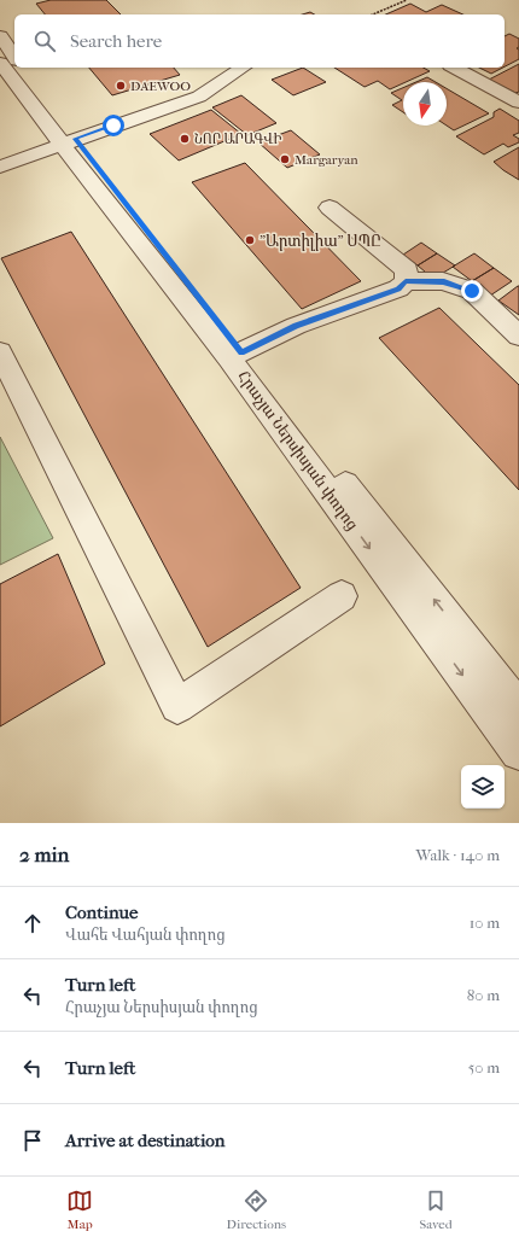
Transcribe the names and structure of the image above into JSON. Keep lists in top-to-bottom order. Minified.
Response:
{"streets":{"street":["Հրաչյա Ներսիսյան փողոց"]},"places":["DAEWOO","ՆՈՐ ԱՐԱԳՎԻ","Margaryan","\"Արտիլիա\" ՍՊԸ"],"north":"bottom","page":{"search":"Search here","heading":["2 min","Walk · 140 m"],"list":[["Continue","Վահե Վահյան փողոց","10 m"],["Turn left","Հրաչյա Ներսիսյան փողոց","80 m"],["Turn left","50 m"],"Arrive at destination"],"nav":["Map","Directions","Saved"]}}
